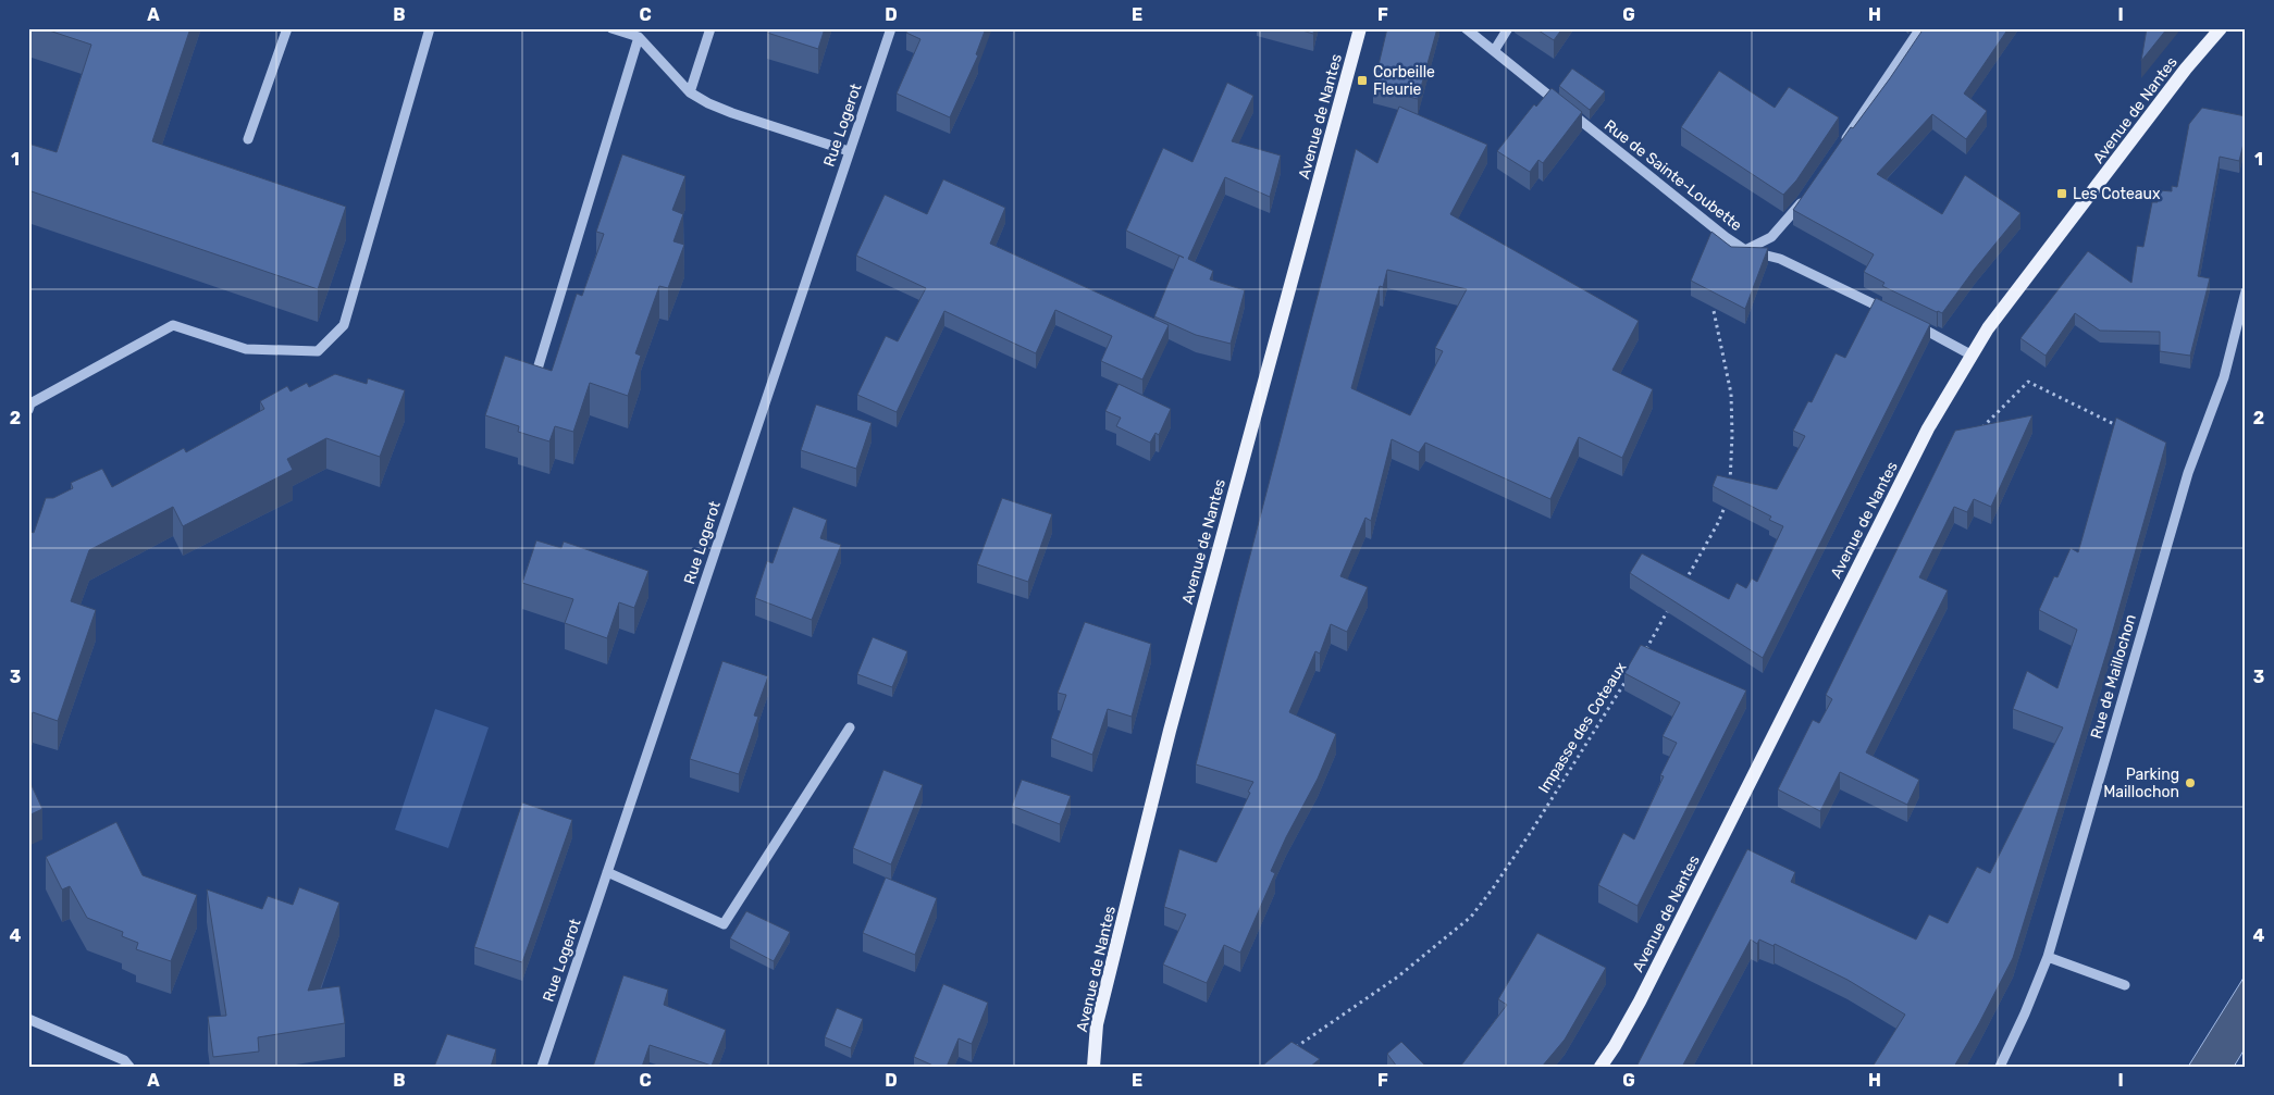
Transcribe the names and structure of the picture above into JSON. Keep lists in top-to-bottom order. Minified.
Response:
{"streets":{"main road":["Avenue de Nantes"],"street":["Rue Logerot","Rue de Sainte-Loubette","Rue de Maillochon"],"path":["Impasse des Coteaux"]},"places":{"transit":["Corbeille Fleurie","Les Coteaux"],"other":["Parking Maillochon"]},"grid":{"columns":["A","B","C","D","E","F","G","H","I"],"rows":["1","2","3","4"]}}
